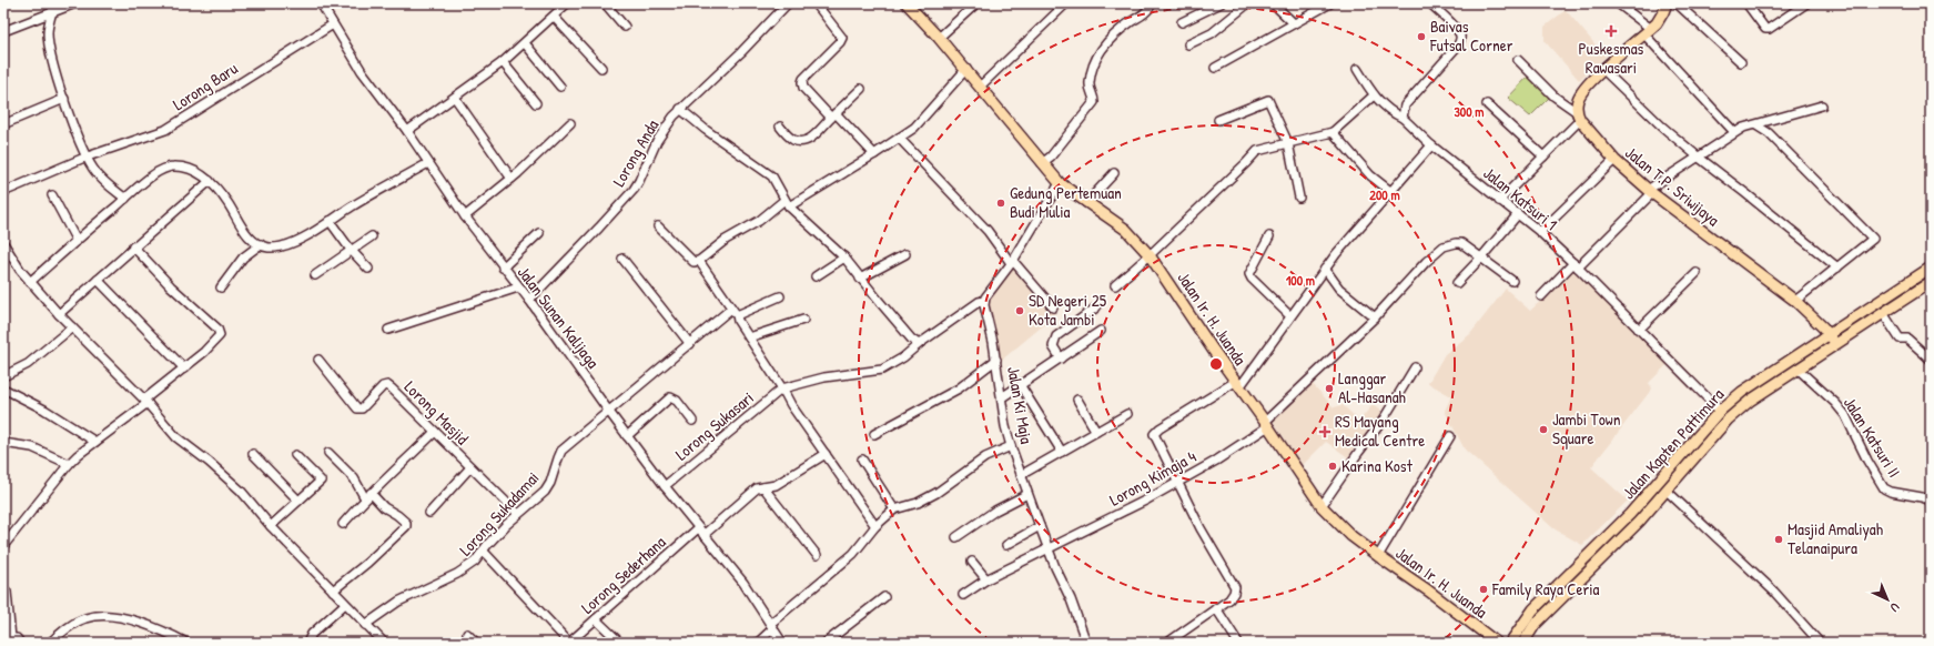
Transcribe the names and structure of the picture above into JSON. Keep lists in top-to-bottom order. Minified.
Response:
{"streets":{"main road":["Jalan T.P. Sriwijaya","Jalan Ir. H. Juanda","Jalan Kapten Pattimura"],"street":["Lorong Baru","Lorong Anda","Jalan Katsuri 1","Jalan Sunan Kalijaga","Jalan Ki Maja","Lorong Masjid","Lorong Sukasari","Jalan Katsuri II","Lorong Kimaja 4","Lorong Sukadamai","Lorong Sederhana"]},"crossings":[["Lorong Baru","Jalan Sunan Kalijaga"],["Lorong Anda","Jalan Sunan Kalijaga"],["Jalan T.P. Sriwijaya","Jalan Kapten Pattimura"],["Jalan Katsuri 1","Jalan Kapten Pattimura"],["Jalan Sunan Kalijaga","Lorong Sukasari"],["Jalan Sunan Kalijaga","Lorong Sukadamai"],["Jalan Sunan Kalijaga","Lorong Sederhana"],["Jalan Ir. H. Juanda","Lorong Kimaja 4"],["Jalan Ki Maja","Lorong Kimaja 4"],["Lorong Masjid","Lorong Sukadamai"],["Jalan Katsuri II","Jalan Kapten Pattimura"]],"places":{"health":["Puskesmas Rawasari","RS Mayang Medical Centre"],"other":["Baivas Futsal Corner","Gedung Pertemuan Budi Mulia","SD Negeri 25 Kota Jambi","Langgar Al-Hasanah","Jambi Town Square","Karina Kost","Masjid Amaliyah Telanaipura","Family Raya Ceria"]},"north":"bottom right","rings":["300 m","200 m","100 m"]}
